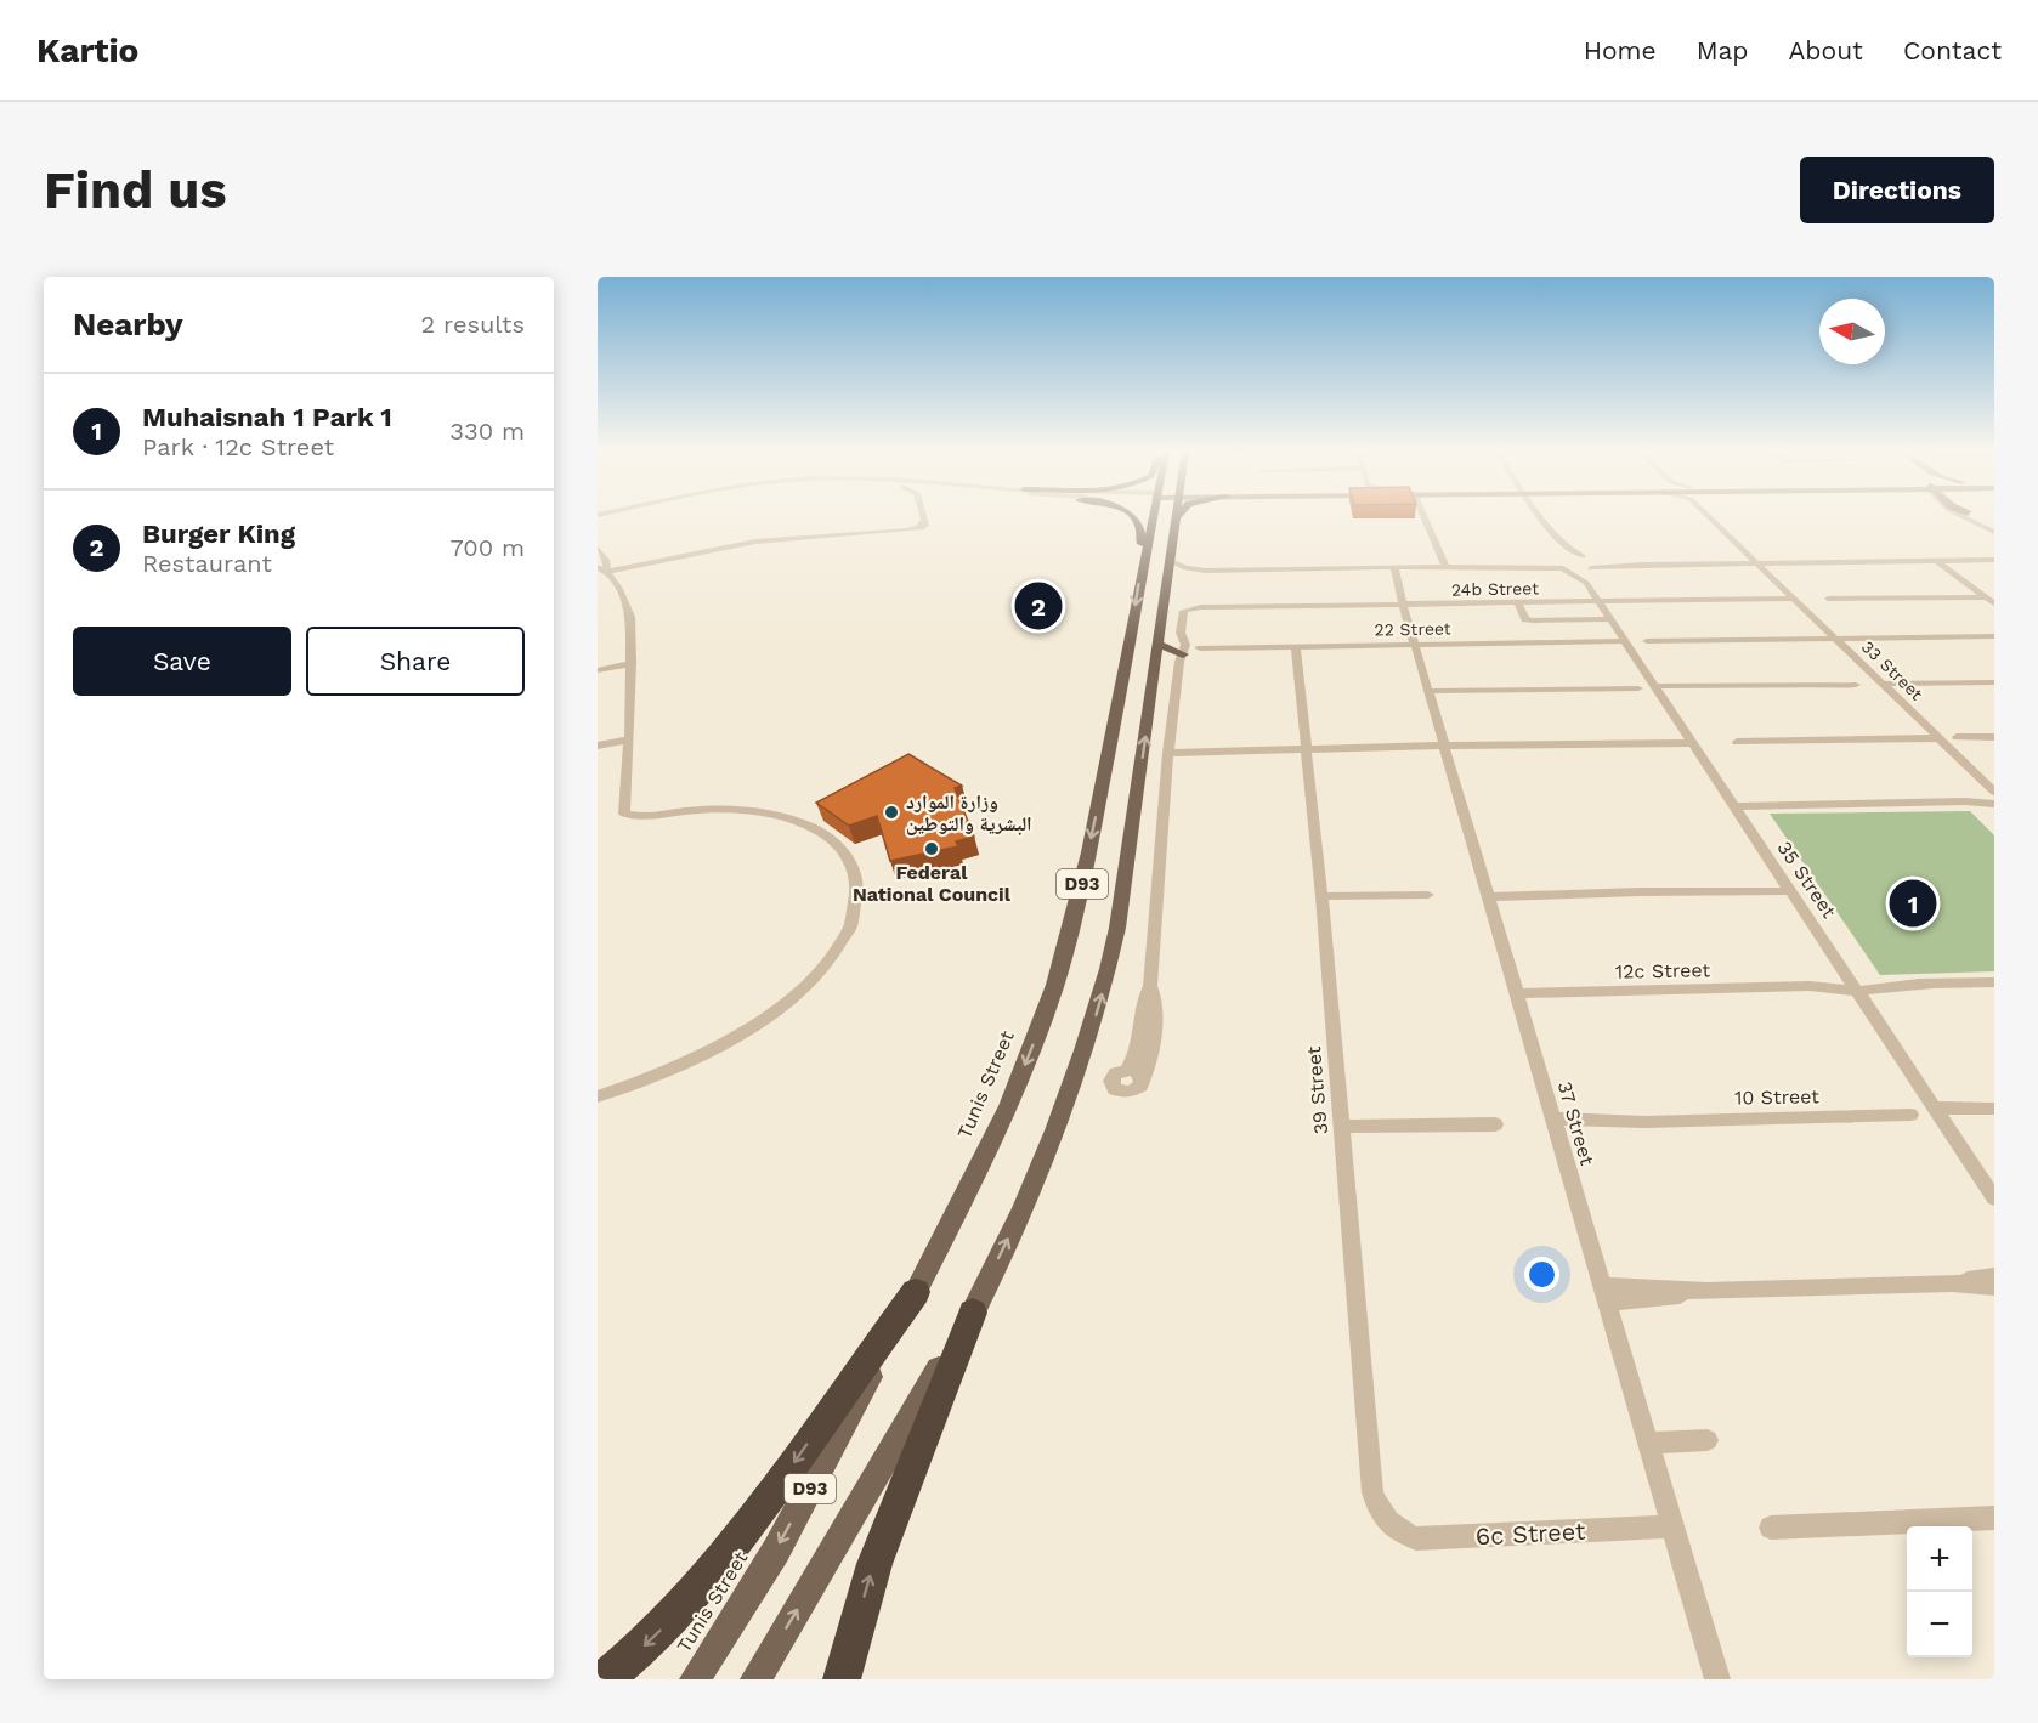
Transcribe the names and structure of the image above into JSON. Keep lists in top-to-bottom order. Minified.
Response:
{"streets":{"main road":["D93","Tunis Street"],"street":["24b Street","22 Street","33 Street","35 Street","12c Street","39 Street","10 Street","37 Street","6c Street"]},"crossings":[["24b Street","33 Street"],["24b Street","35 Street"],["24b Street","D93"],["24b Street","37 Street"],["22 Street","35 Street"],["22 Street","39 Street"],["22 Street","37 Street"],["35 Street","12c Street"],["12c Street","37 Street"],["39 Street","6c Street"],["10 Street","37 Street"],["37 Street","6c Street"]],"places":["وزارة الموارد البشرية والتوطين","Federal National Council"],"north":"left","page":{"header":"Kartio","nav":["Home","Map","About","Contact"],"buttons":["Directions",["Save","Share"]],"title":"Find us","heading":["Nearby","2 results"],"list":[{"mark":"1","name":"Muhaisnah 1 Park 1","note":"Park · 12c Street","value":"330 m"},{"mark":"2","name":"Burger King","note":"Restaurant","value":"700 m"}],"pins":["2","1"],"map_buttons":["+","−"]}}
